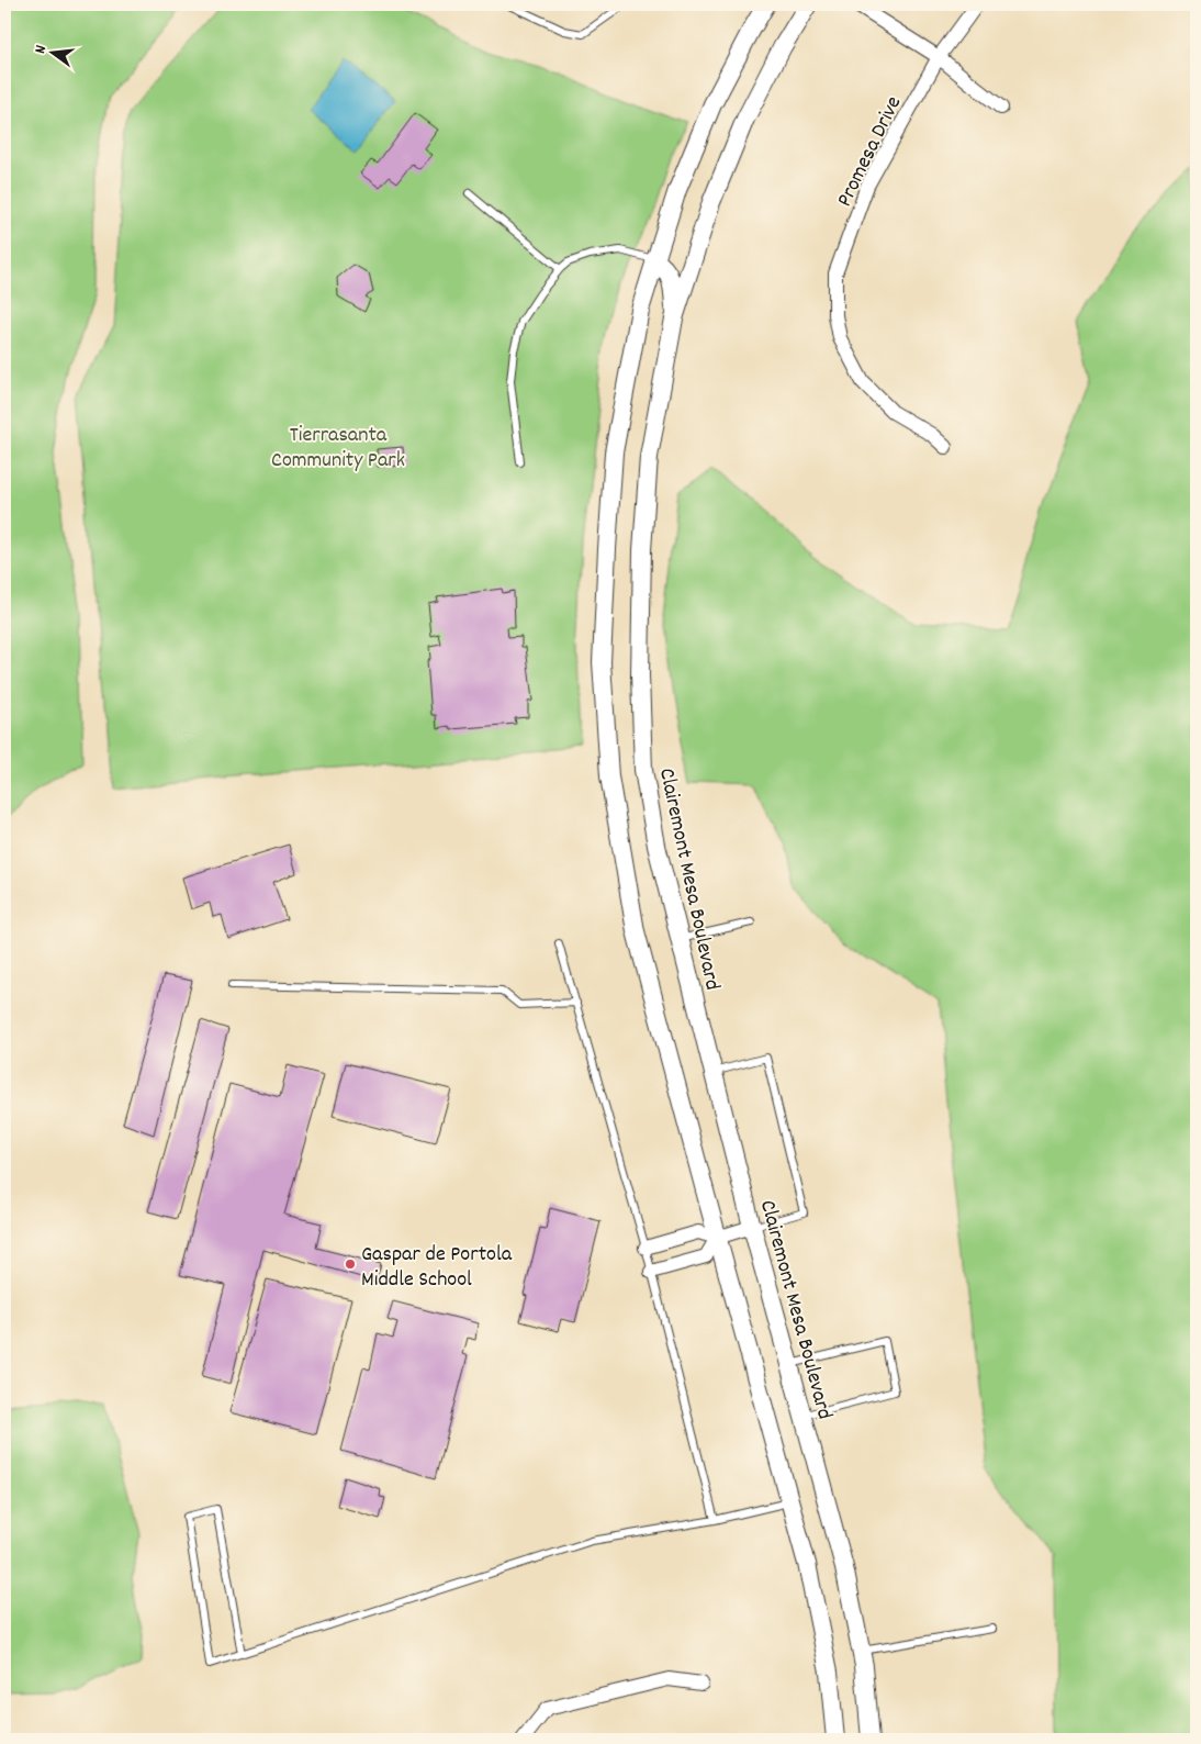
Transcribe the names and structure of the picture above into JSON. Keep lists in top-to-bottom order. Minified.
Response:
{"streets":{"main road":["Clairemont Mesa Boulevard"],"street":["Promesa Drive"]},"parks":["Tierrasanta Community Park"],"places":["Gaspar de Portola Middle School"],"north":"left"}
